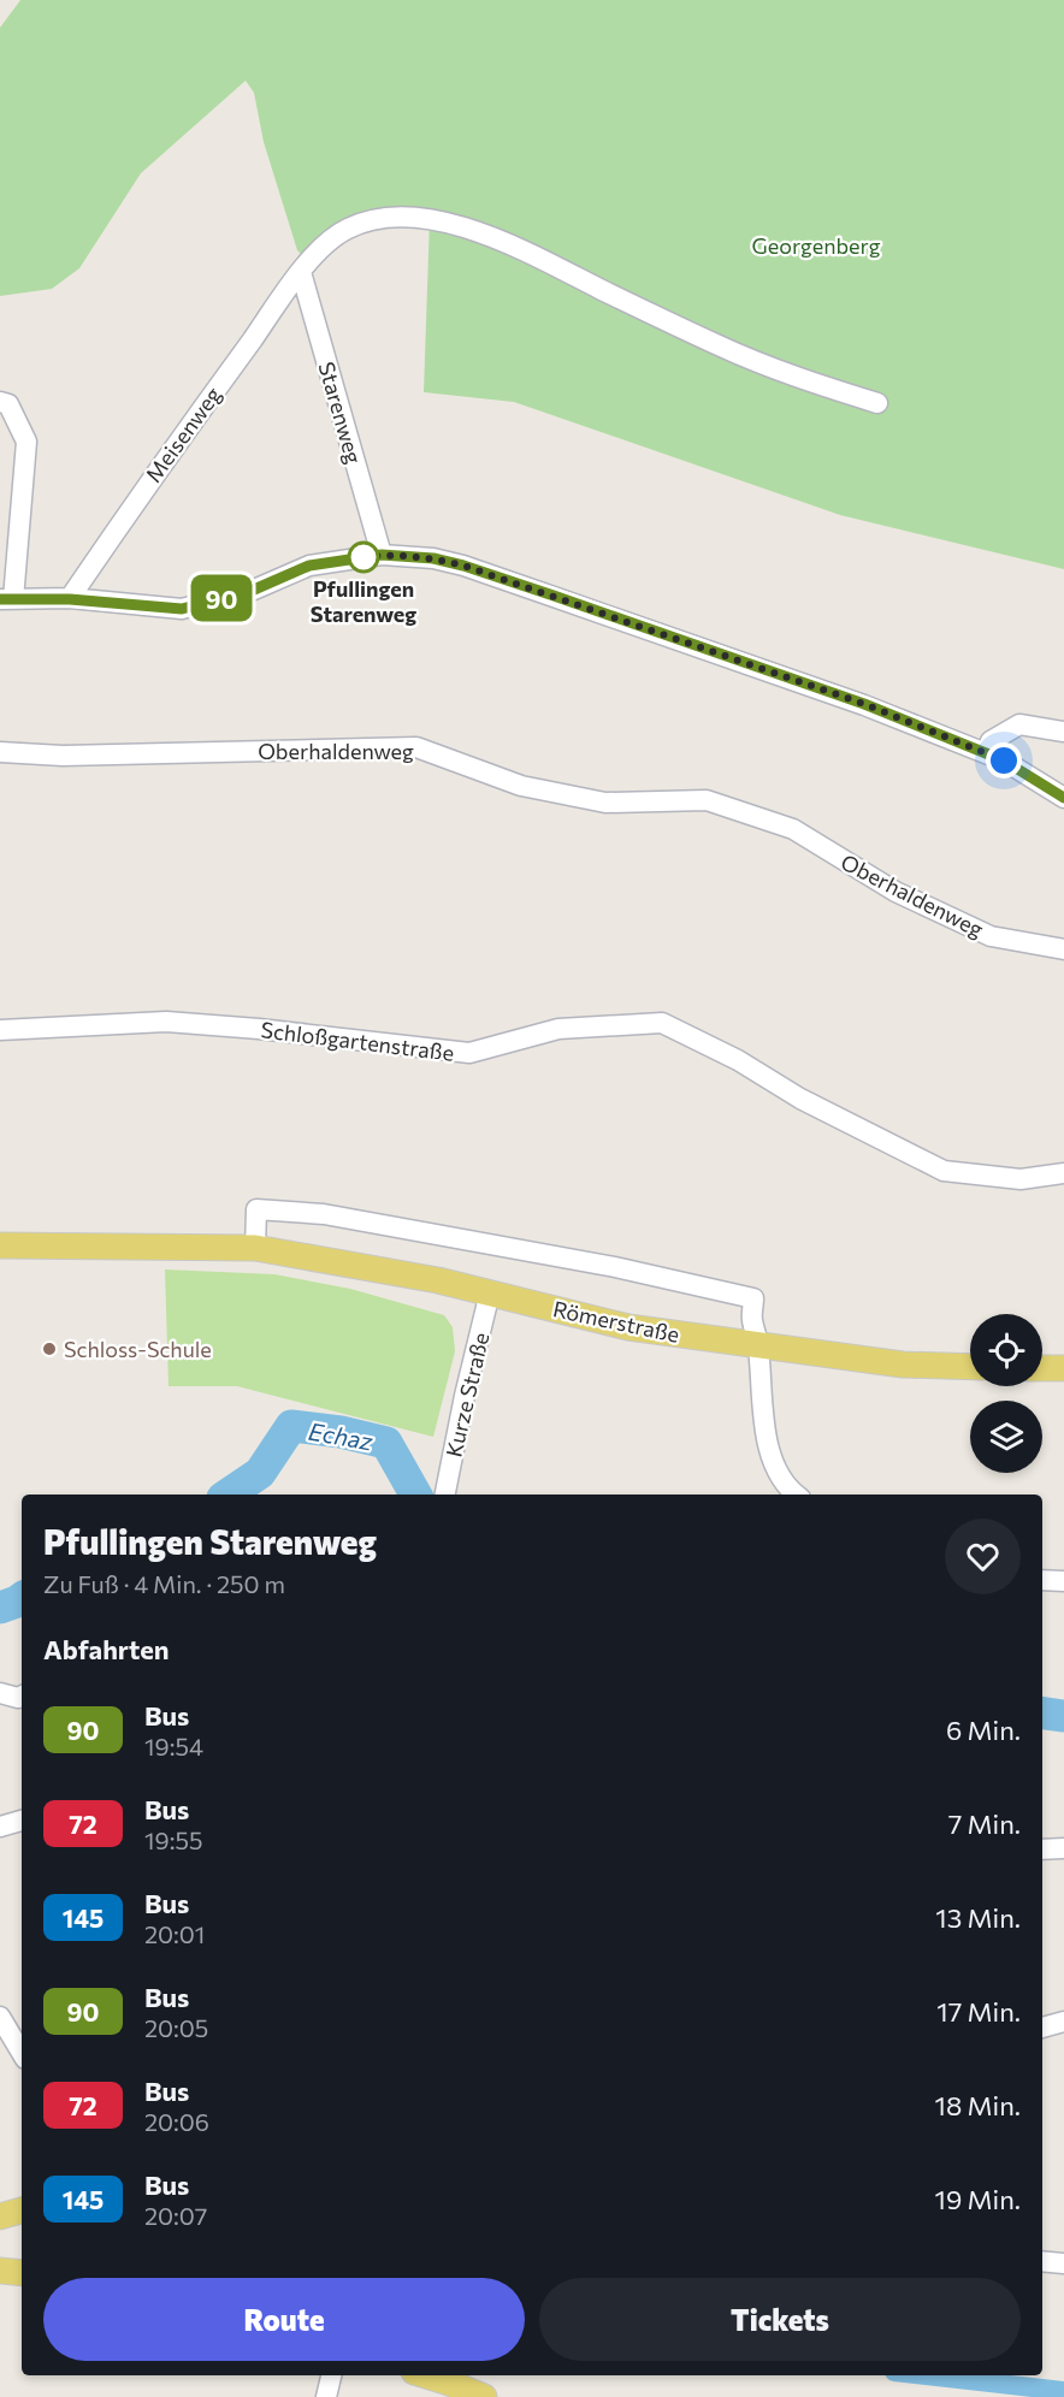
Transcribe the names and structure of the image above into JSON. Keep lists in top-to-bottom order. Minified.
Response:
{"streets":{"main road":["Römerstraße"],"street":["Starenweg","Meisenweg","Oberhaldenweg","Schloßgartenstraße","Kurze Straße"]},"crossings":[["Starenweg","Meisenweg"],["Römerstraße","Kurze Straße"]],"water":["Echaz"],"parks":["Georgenberg"],"places":["Pfullingen Starenweg","Schloss-Schule"],"lines":["bus line 90"],"page":{"on_map":"90","heading":[["Pfullingen Starenweg","Zu Fuß · 4 Min. · 250 m"],"Abfahrten"],"list":[{"mark":"90","name":"Bus","note":"19:54","value":"6 Min."},{"mark":"72","name":"Bus","note":"19:55","value":"7 Min."},{"mark":"145","name":"Bus","note":"20:01","value":"13 Min."},{"mark":"90","name":"Bus","note":"20:05","value":"17 Min."},{"mark":"72","name":"Bus","note":"20:06","value":"18 Min."},{"mark":"145","name":"Bus","note":"20:07","value":"19 Min."}],"buttons":["Route","Tickets"]}}
